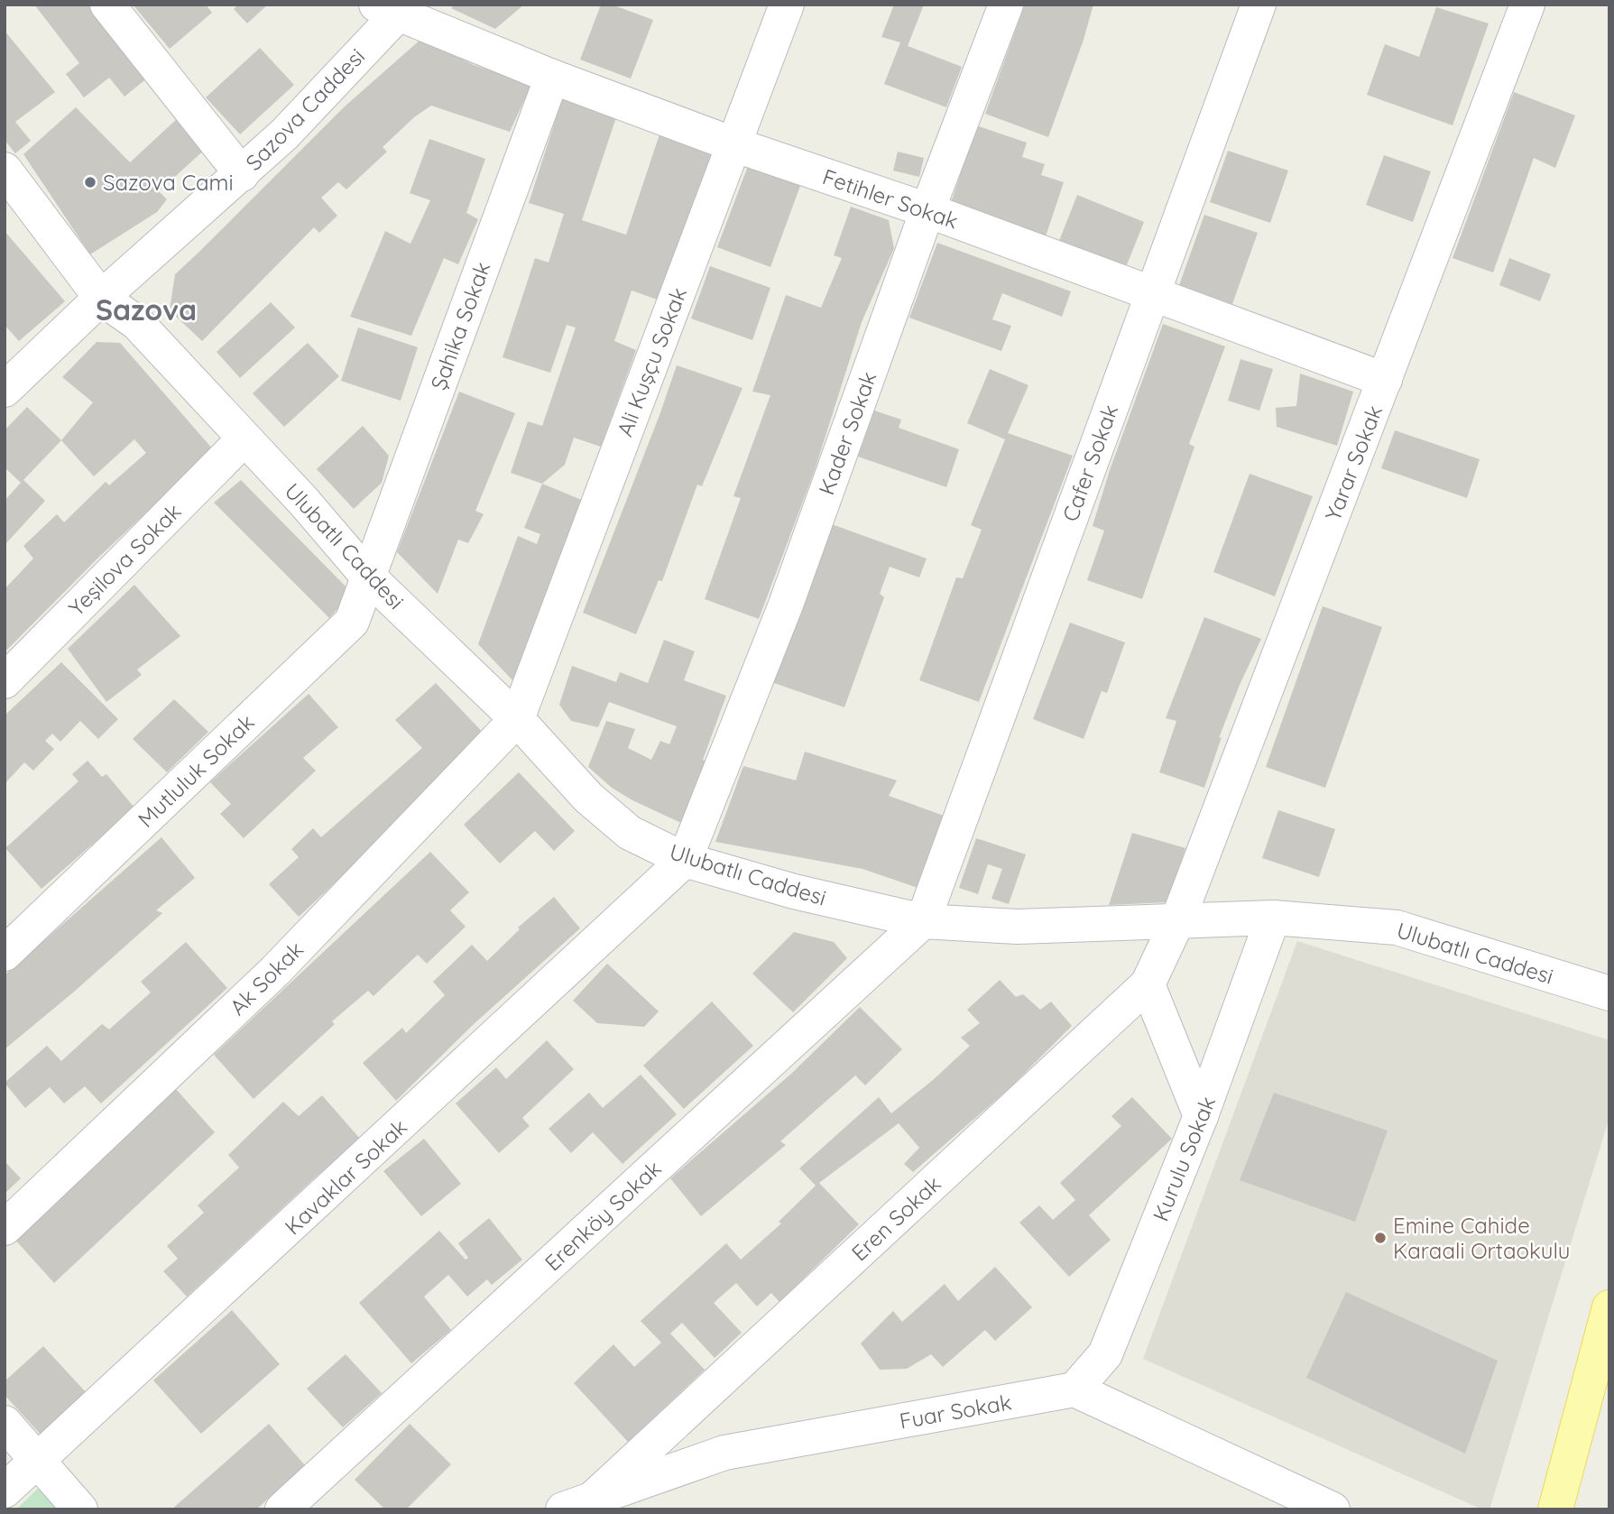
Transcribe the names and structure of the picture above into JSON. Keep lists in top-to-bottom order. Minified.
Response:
{"streets":{"street":["Sazova Caddesi","Fetihler Sokak","Şahika Sokak","Ali Kuşçu Sokak","Kader Sokak","Cafer Sokak","Yarar Sokak","Ulubatlı Caddesi","Yeşilova Sokak","Mutluluk Sokak","Ak Sokak","Kurulu Sokak","Kavaklar Sokak","Erenköy Sokak","Eren Sokak","Fuar Sokak"]},"crossings":[["Sazova Caddesi","Fetihler Sokak"],["Sazova Caddesi","Ulubatlı Caddesi"],["Fetihler Sokak","Şahika Sokak"],["Fetihler Sokak","Ali Kuşçu Sokak"],["Fetihler Sokak","Kader Sokak"],["Fetihler Sokak","Cafer Sokak"],["Fetihler Sokak","Yarar Sokak"],["Şahika Sokak","Ulubatlı Caddesi"],["Şahika Sokak","Mutluluk Sokak"],["Ali Kuşçu Sokak","Ulubatlı Caddesi"],["Ali Kuşçu Sokak","Ak Sokak"],["Kader Sokak","Ulubatlı Caddesi"],["Kader Sokak","Kavaklar Sokak"],["Cafer Sokak","Ulubatlı Caddesi"],["Cafer Sokak","Erenköy Sokak"],["Yarar Sokak","Ulubatlı Caddesi"],["Yarar Sokak","Eren Sokak"],["Ulubatlı Caddesi","Yeşilova Sokak"],["Ulubatlı Caddesi","Mutluluk Sokak"],["Ulubatlı Caddesi","Ak Sokak"],["Ulubatlı Caddesi","Kurulu Sokak"],["Ulubatlı Caddesi","Kavaklar Sokak"],["Ulubatlı Caddesi","Erenköy Sokak"],["Ulubatlı Caddesi","Eren Sokak"],["Kurulu Sokak","Fuar Sokak"],["Eren Sokak","Fuar Sokak"]],"districts":["Sazova"],"places":["Sazova Cami","Emine Cahide Karaali Ortaokulu"]}
